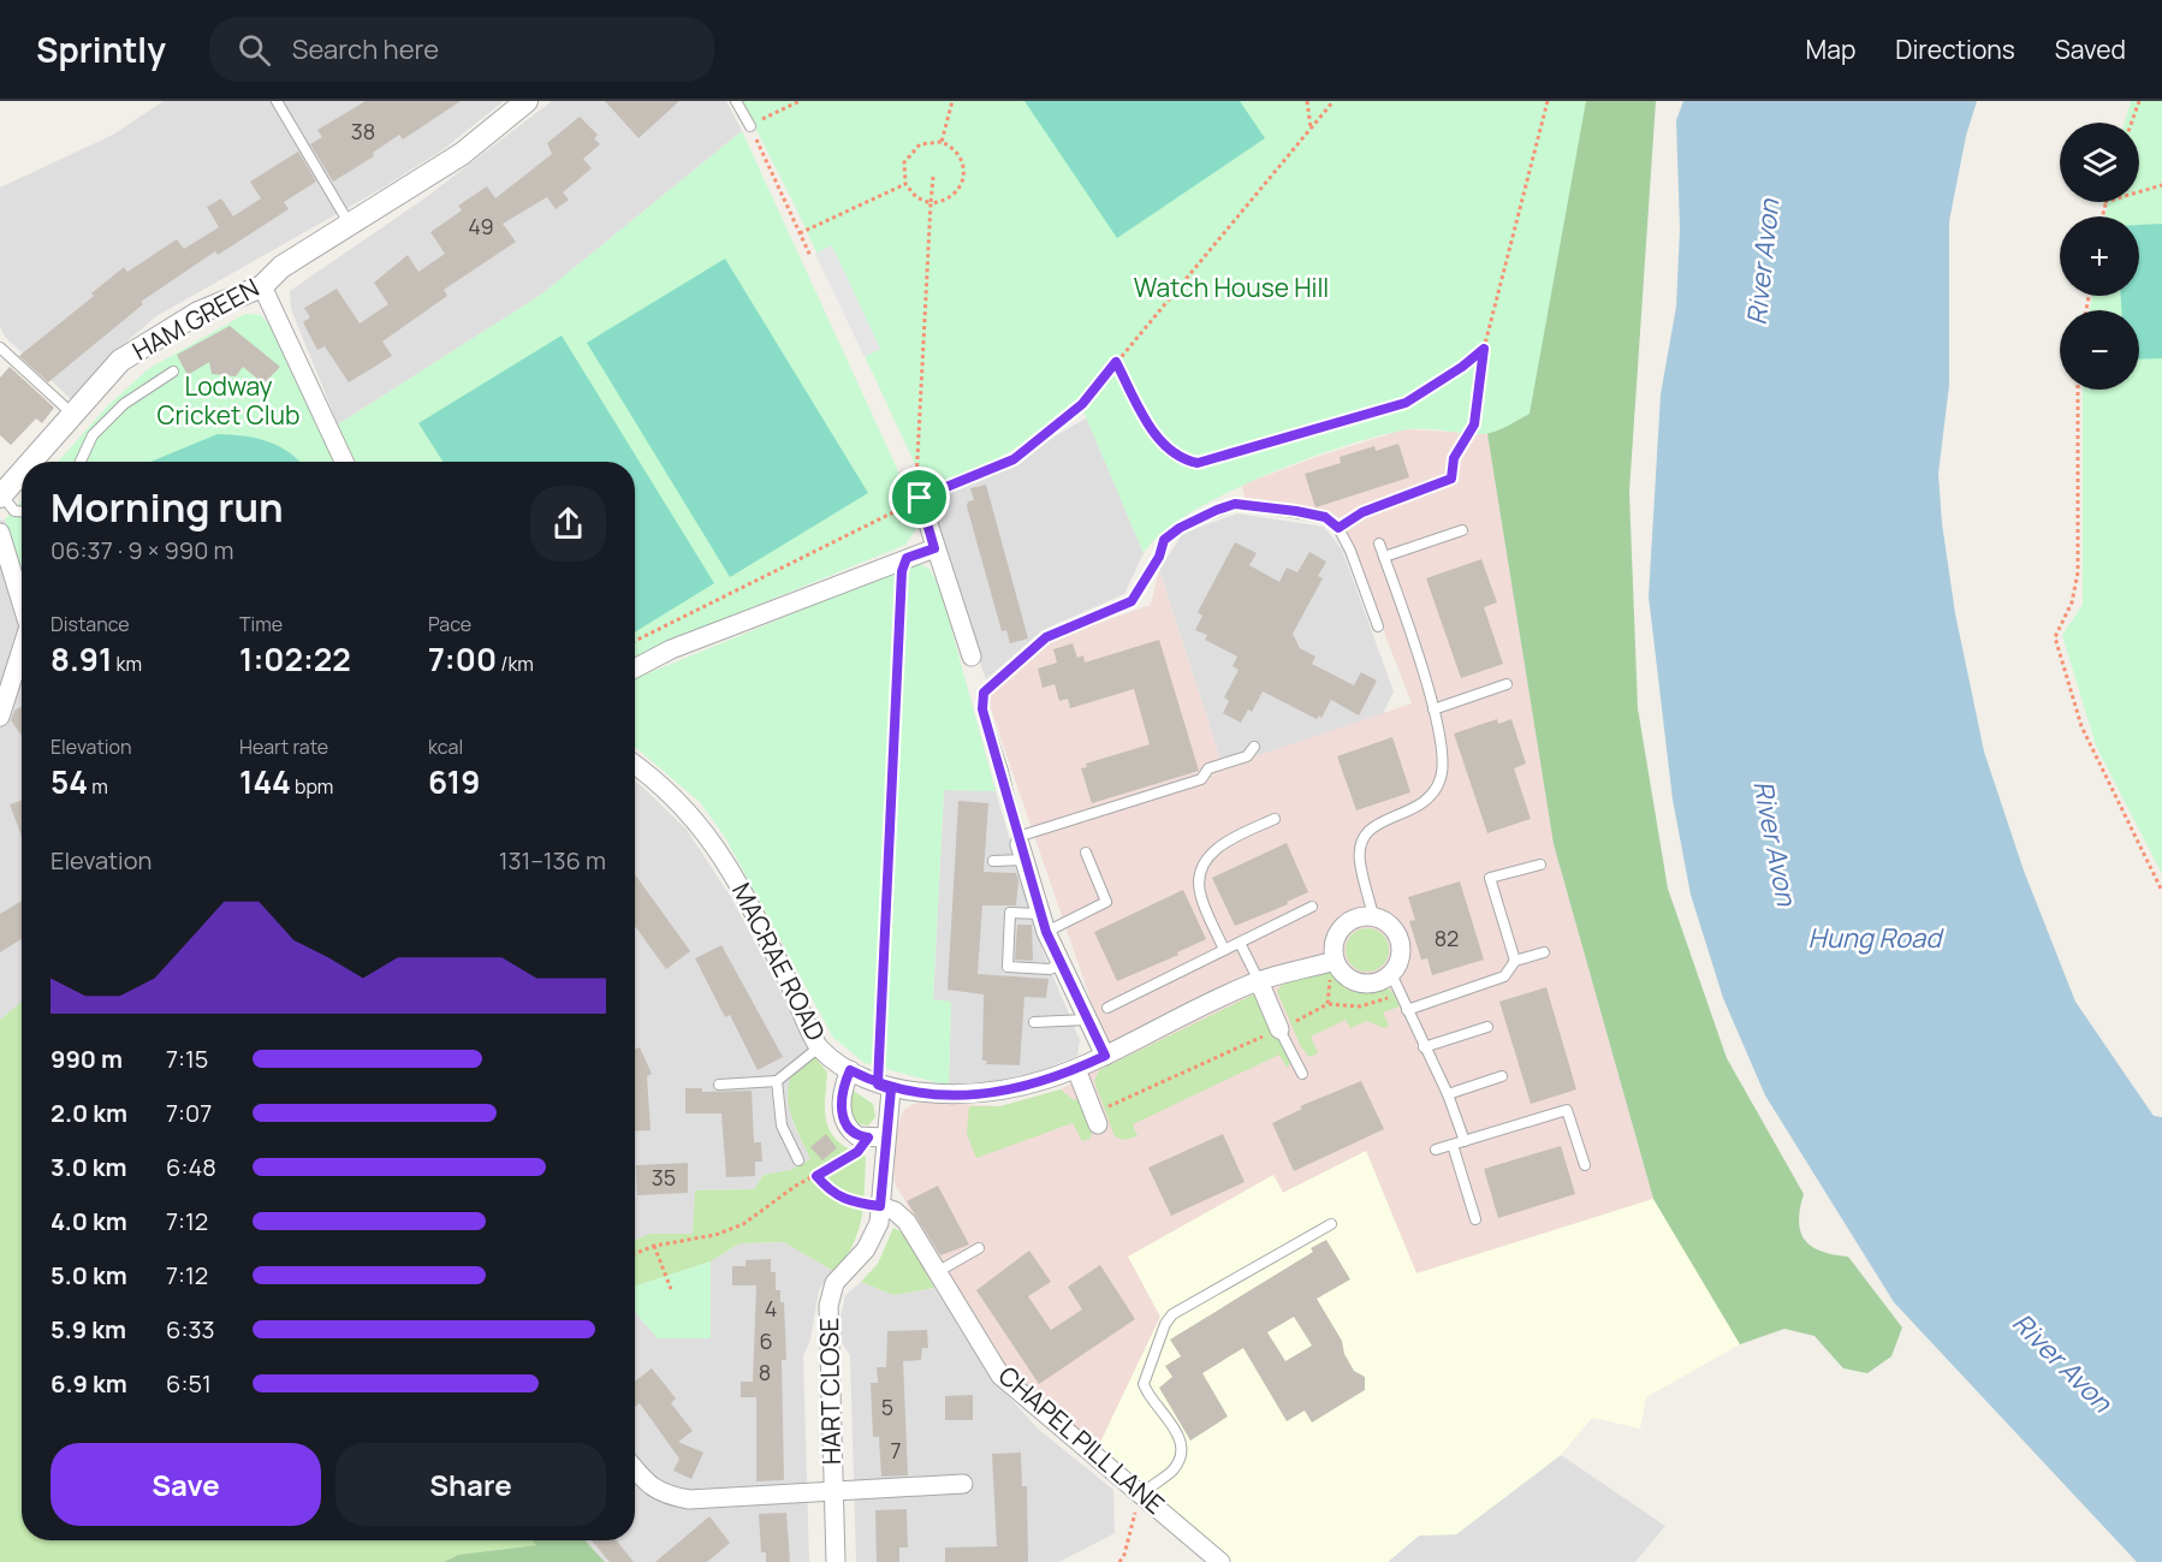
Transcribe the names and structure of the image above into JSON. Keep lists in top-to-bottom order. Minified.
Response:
{"streets":{"street":["HAM GREEN","MACRAE ROAD","HART CLOSE","CHAPEL PILL LANE"]},"crossings":[["MACRAE ROAD","HART CLOSE"],["HART CLOSE","CHAPEL PILL LANE"]],"water":["River Avon","Hung Road"],"parks":["Watch House Hill","Lodway Cricket Club"],"house_numbers":["38","49","82","35","4","6","8","5","7"],"page":{"header":"Sprintly","search":"Search here","nav":["Map","Directions","Saved"],"map_buttons":["+","−"],"heading":["Morning run","06:37 · 9 × 990 m"],"stats":[["Distance","8.91 km"],["Time","1:02:22"],["Pace","7:00 /km"],["Elevation","54 m"],["Heart rate","144 bpm"],["kcal","619"]],"chart":["Elevation","131–136 m"],"list":[{"name":"990 m","note":"7:15"},{"name":"2.0 km","note":"7:07"},{"name":"3.0 km","note":"6:48"},{"name":"4.0 km","note":"7:12"},{"name":"5.0 km","note":"7:12"},{"name":"5.9 km","note":"6:33"},{"name":"6.9 km","note":"6:51"}],"buttons":["Save","Share"]}}
